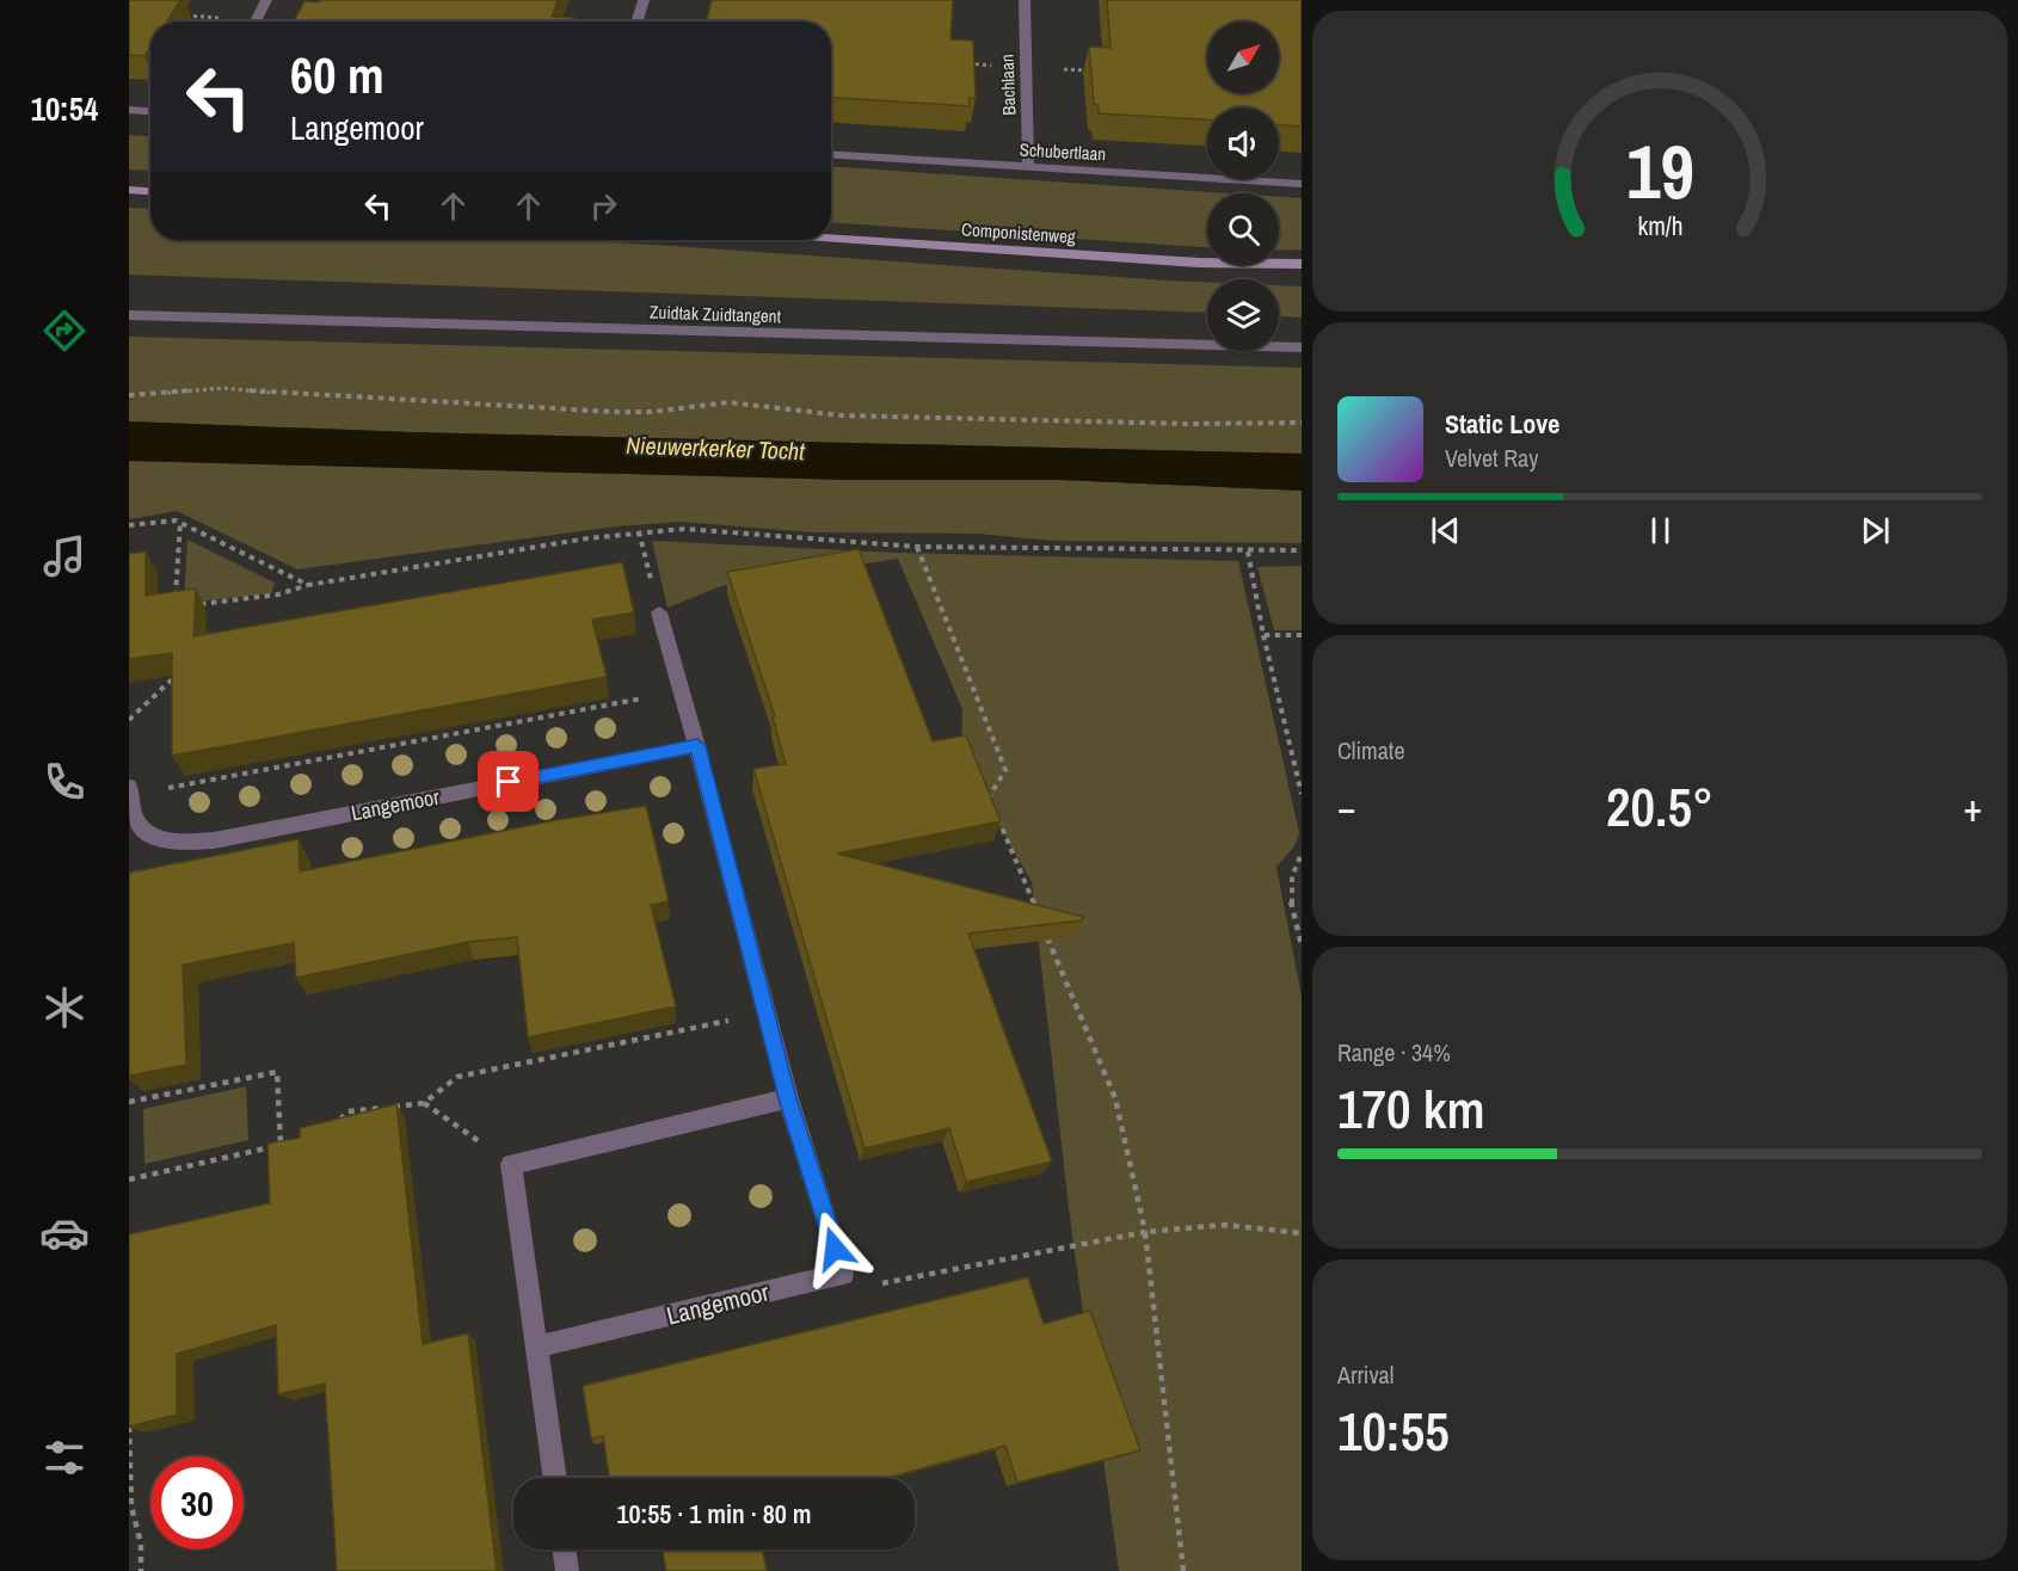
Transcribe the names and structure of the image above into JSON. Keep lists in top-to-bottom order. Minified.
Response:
{"streets":{"main road":["Componistenweg"],"street":["Bachlaan","Schubertlaan","Zuidtak Zuidtangent","Langemoor"]},"crossings":[["Bachlaan","Schubertlaan"]],"water":["Nieuwerkerker Tocht"],"north":"top right","page":{"tabs":"10:54","turn":["60 m","Langemoor"],"song":["Static Love","Velvet Ray"],"tile":["Climate",["Range · 34%","170 km"],["Arrival","10:55"]],"heat":["−","20.5°","+"],"limit":"30","trip":"10:55 · 1 min · 80 m","gauge":["19","km/h"]}}
